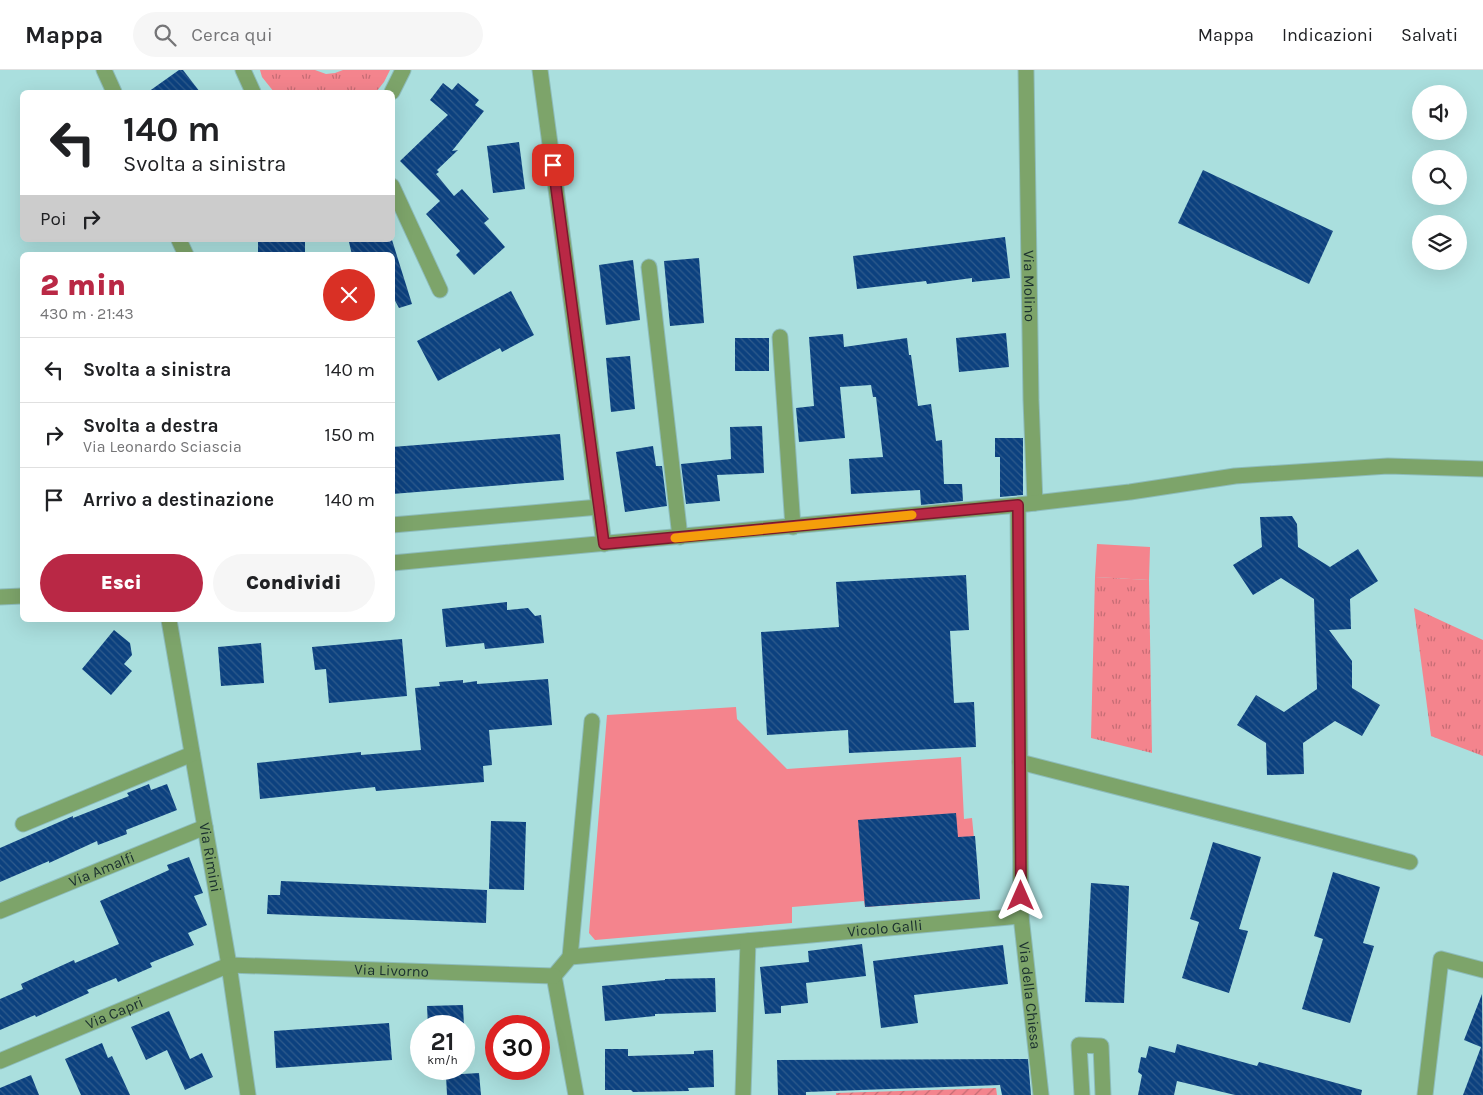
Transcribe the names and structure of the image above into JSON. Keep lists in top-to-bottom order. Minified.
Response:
{"streets":{"street":["Via Molino","Via Rimini","Via Amalfi","Vicolo Galli","Via Livorno","Via della Chiesa","Via Capri"]},"crossings":[["Via Rimini","Via Amalfi"],["Via Rimini","Via Livorno"],["Via Rimini","Via Capri"],["Vicolo Galli","Via della Chiesa"],["Via Livorno","Via Capri"]],"page":{"header":"Mappa","search":"Cerca qui","nav":["Mappa","Indicazioni","Salvati"],"turn":["140 m","Svolta a sinistra"],"then":"Poi","heading":["2 min","430 m · 21:43"],"list":[{"name":"Svolta a sinistra","value":"140 m"},{"name":"Svolta a destra","note":"Via Leonardo Sciascia","value":"150 m"},{"name":"Arrivo a destinazione","value":"140 m"}],"buttons":["Esci","Condividi"],"speed":"21 km/h","limit":"30"}}
